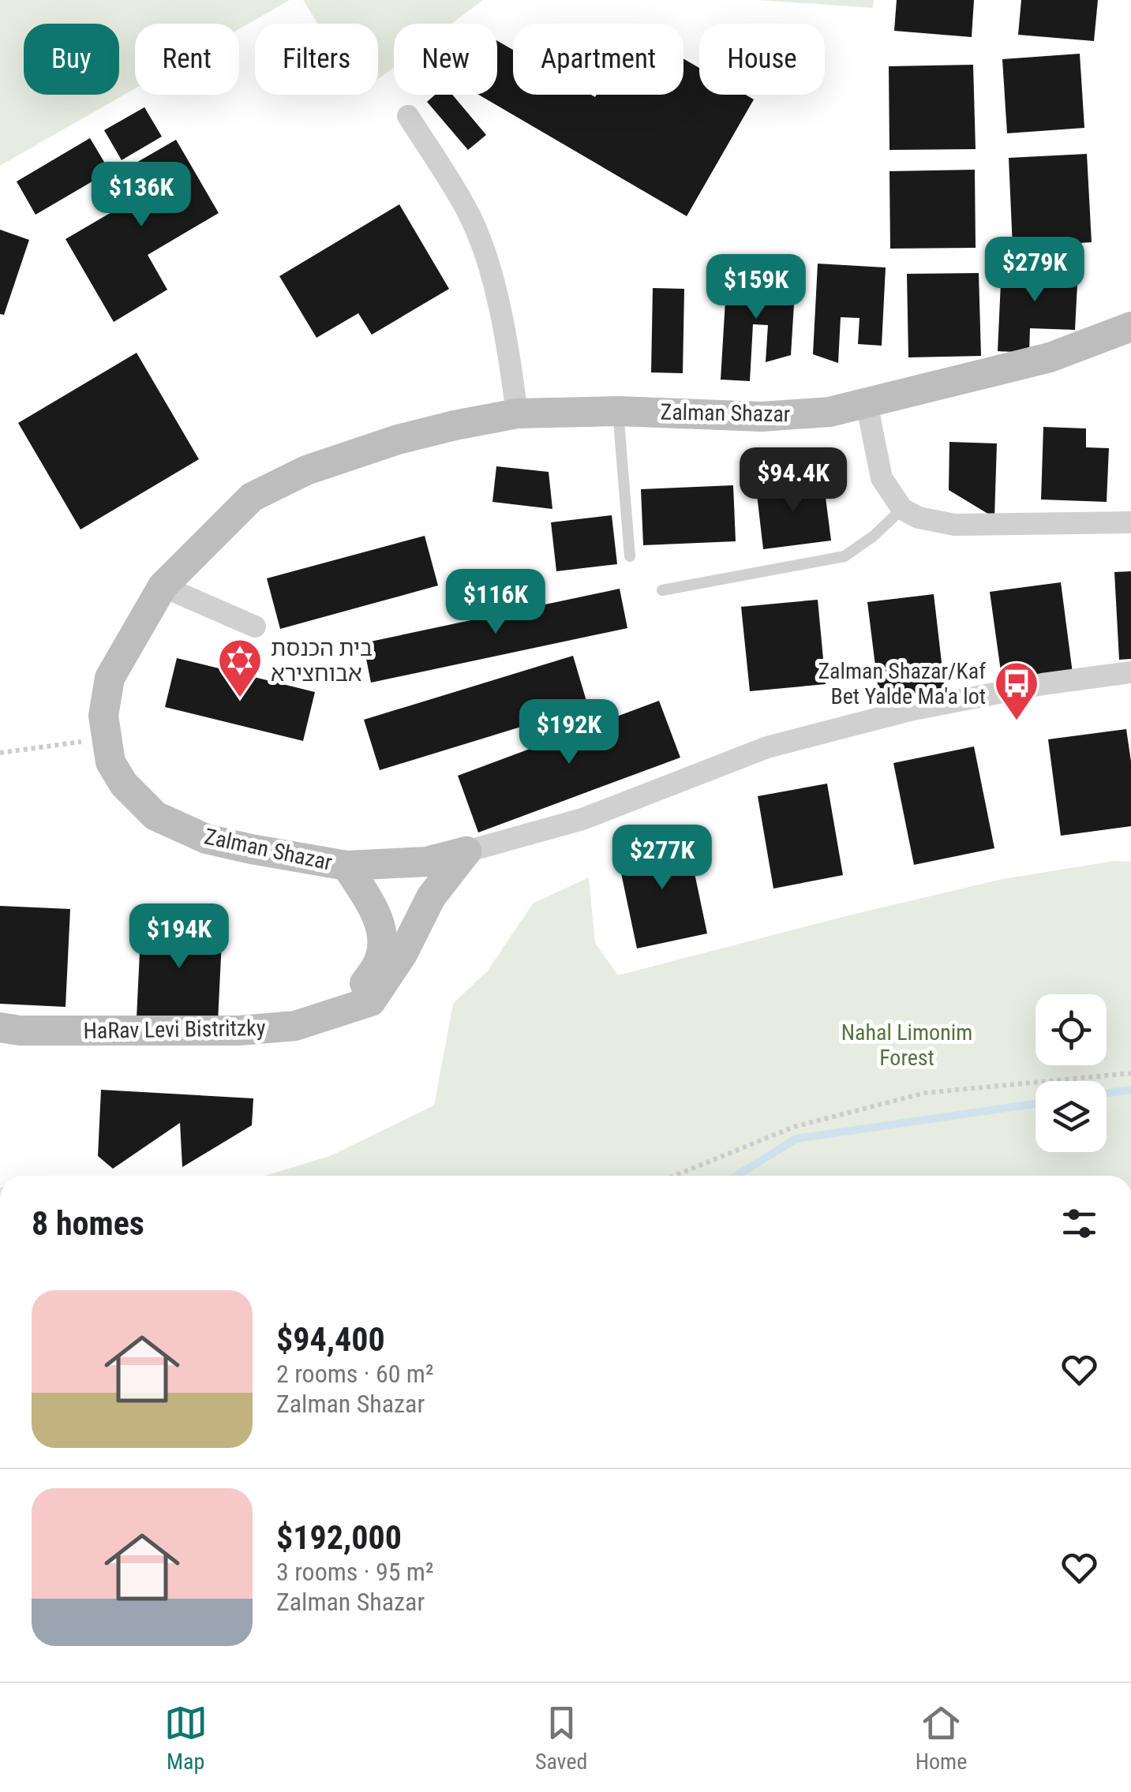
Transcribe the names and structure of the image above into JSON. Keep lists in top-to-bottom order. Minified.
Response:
{"streets":{"street":["Zalman Shazar","HaRav Levi Bistritzky"]},"crossings":[["Zalman Shazar","HaRav Levi Bistritzky"]],"parks":["Nahal Limonim Forest"],"places":{"synagogue":["בית הכנסת אבוחצירא"],"bus stop":["Zalman Shazar/Kaf Bet Yalde Ma'a lot"]},"page":{"chip":["Buy","Rent","Filters","New","Apartment","House"],"price":["$136K","$279K","$159K","$94.4K","$116K","$192K","$277K","$194K"],"heading":"8 homes","list":[{"name":"$94,400","note":"2 rooms · 60 m² · Zalman Shazar"},{"name":"$192,000","note":"3 rooms · 95 m² · Zalman Shazar"}],"tabs":["Map","Saved","Home"]}}
